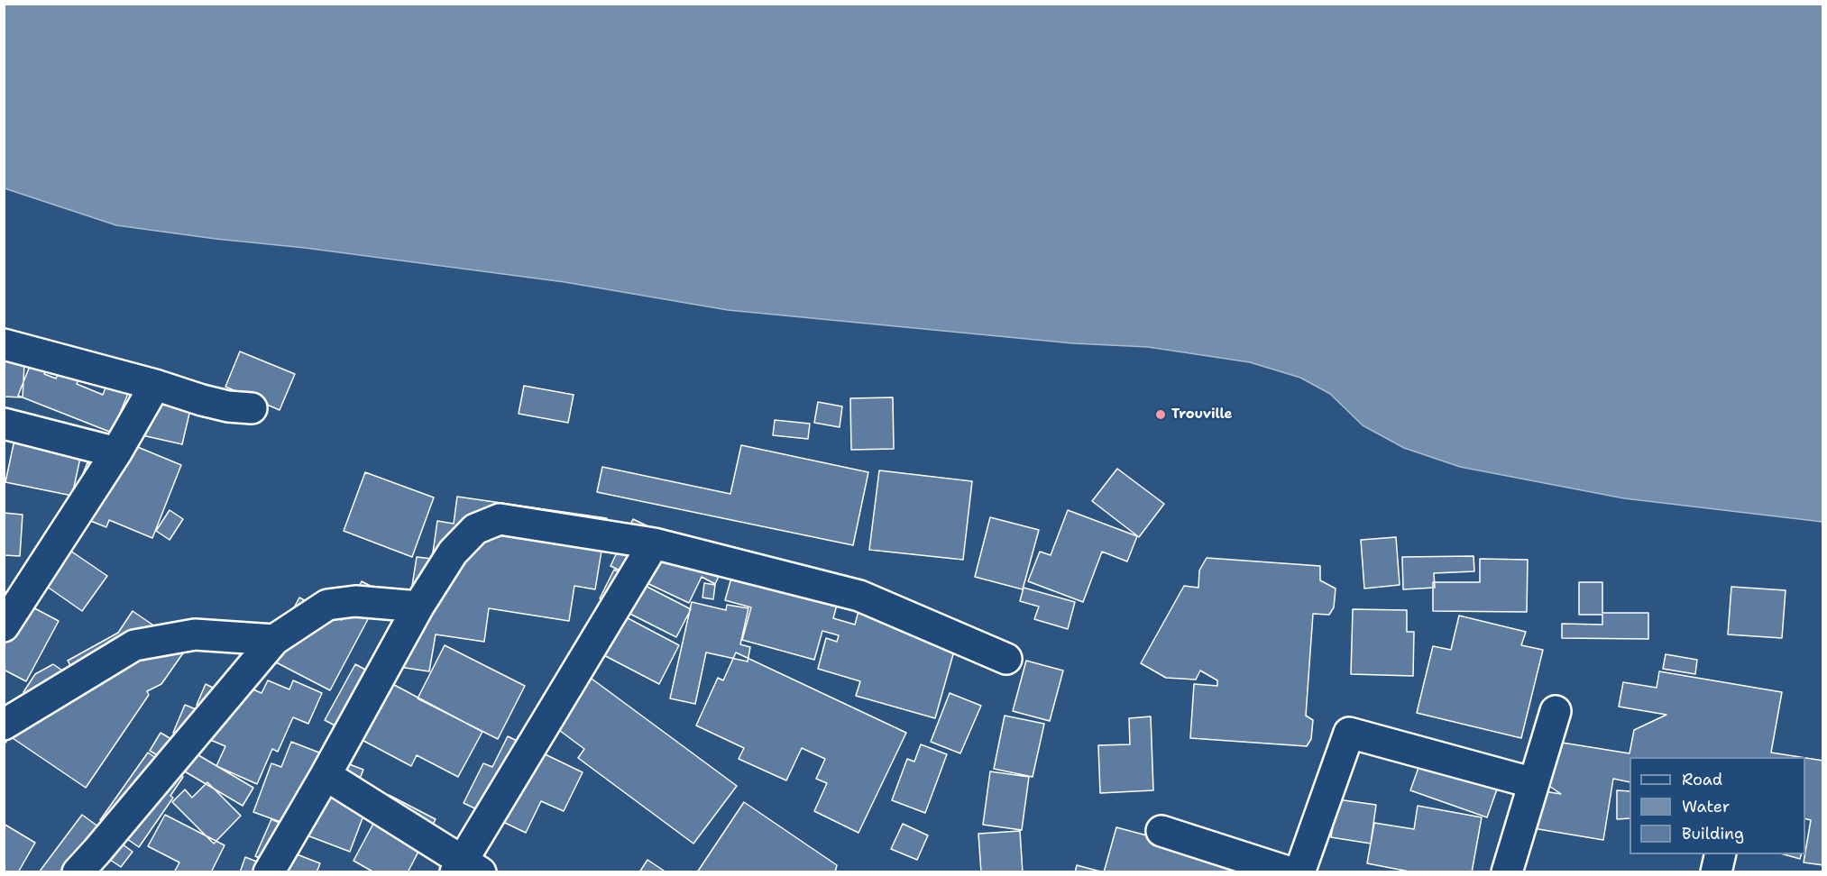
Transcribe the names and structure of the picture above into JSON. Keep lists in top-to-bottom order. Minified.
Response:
{"places":["Trouville"],"legend":["Road","Water","Building"]}
